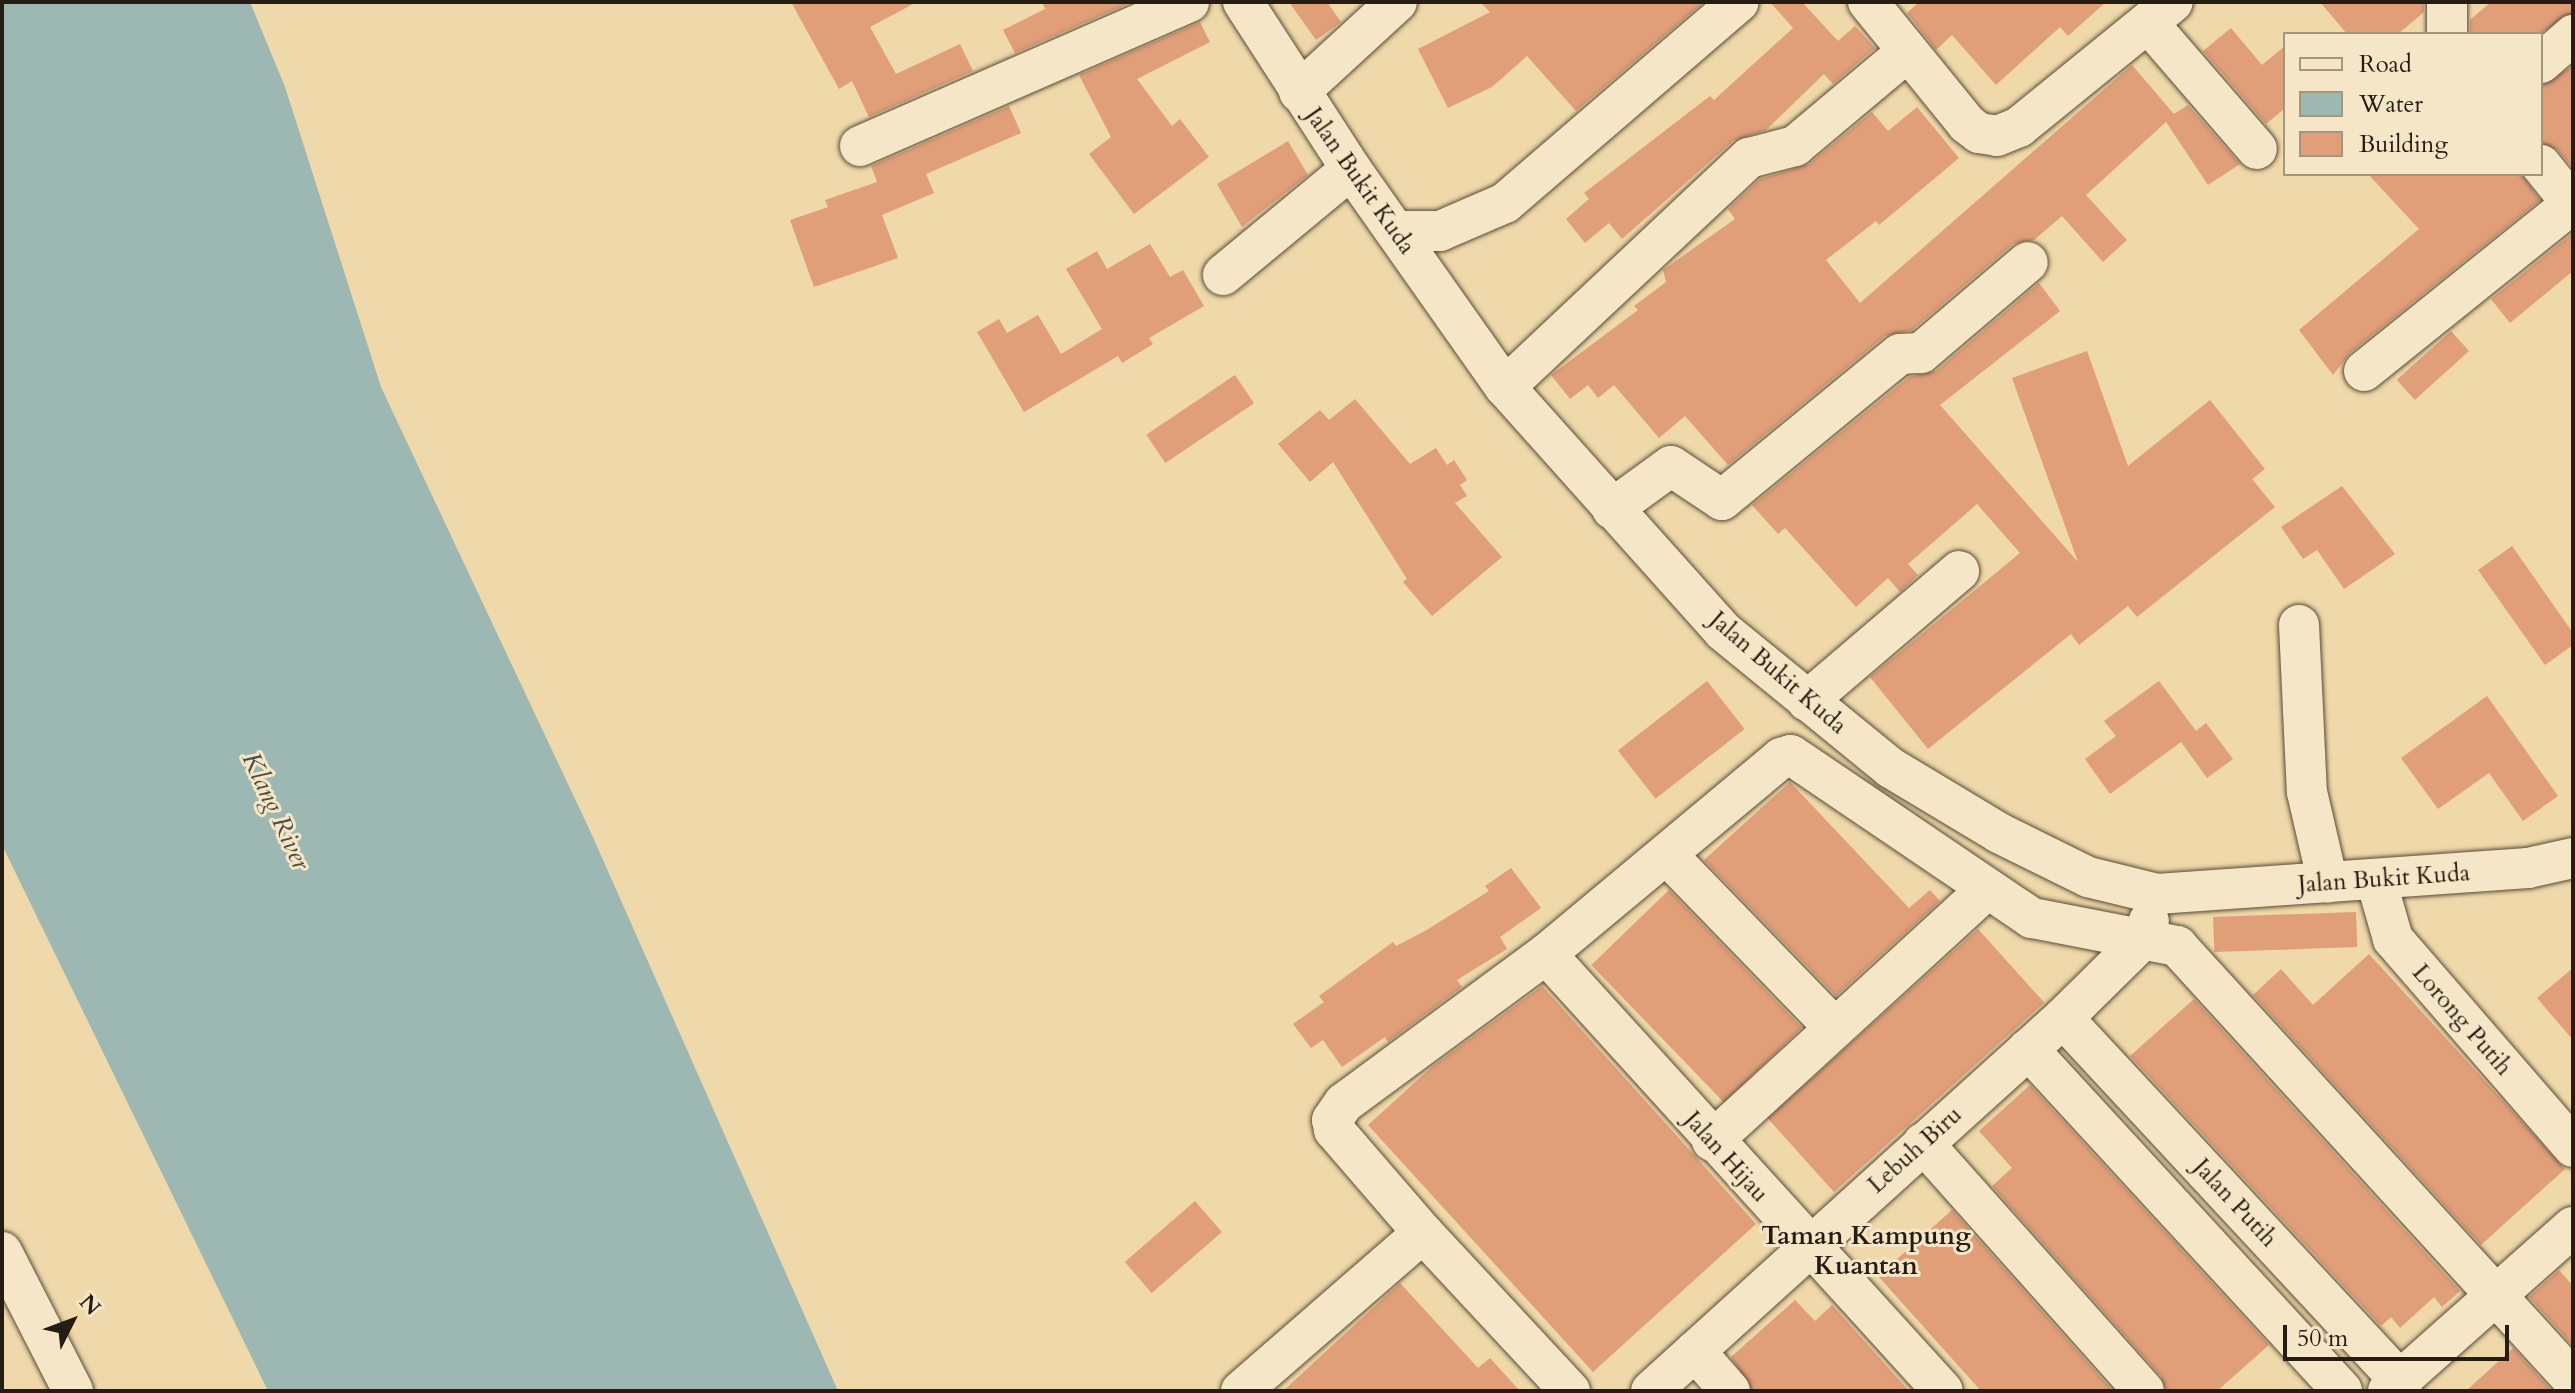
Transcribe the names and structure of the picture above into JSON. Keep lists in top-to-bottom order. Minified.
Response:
{"streets":{"street":["Jalan Bukit Kuda","Lorong Putih","Lebuh Biru","Jalan Hijau","Jalan Putih"]},"crossings":[["Jalan Bukit Kuda","Lorong Putih"],["Jalan Bukit Kuda","Lebuh Biru"],["Lebuh Biru","Jalan Hijau"],["Lebuh Biru","Jalan Putih"]],"districts":["Taman Kampung Kuantan"],"water":["Klang River"],"legend":["Road","Water","Building"],"scale_bar":"50 m","north":"top right"}
